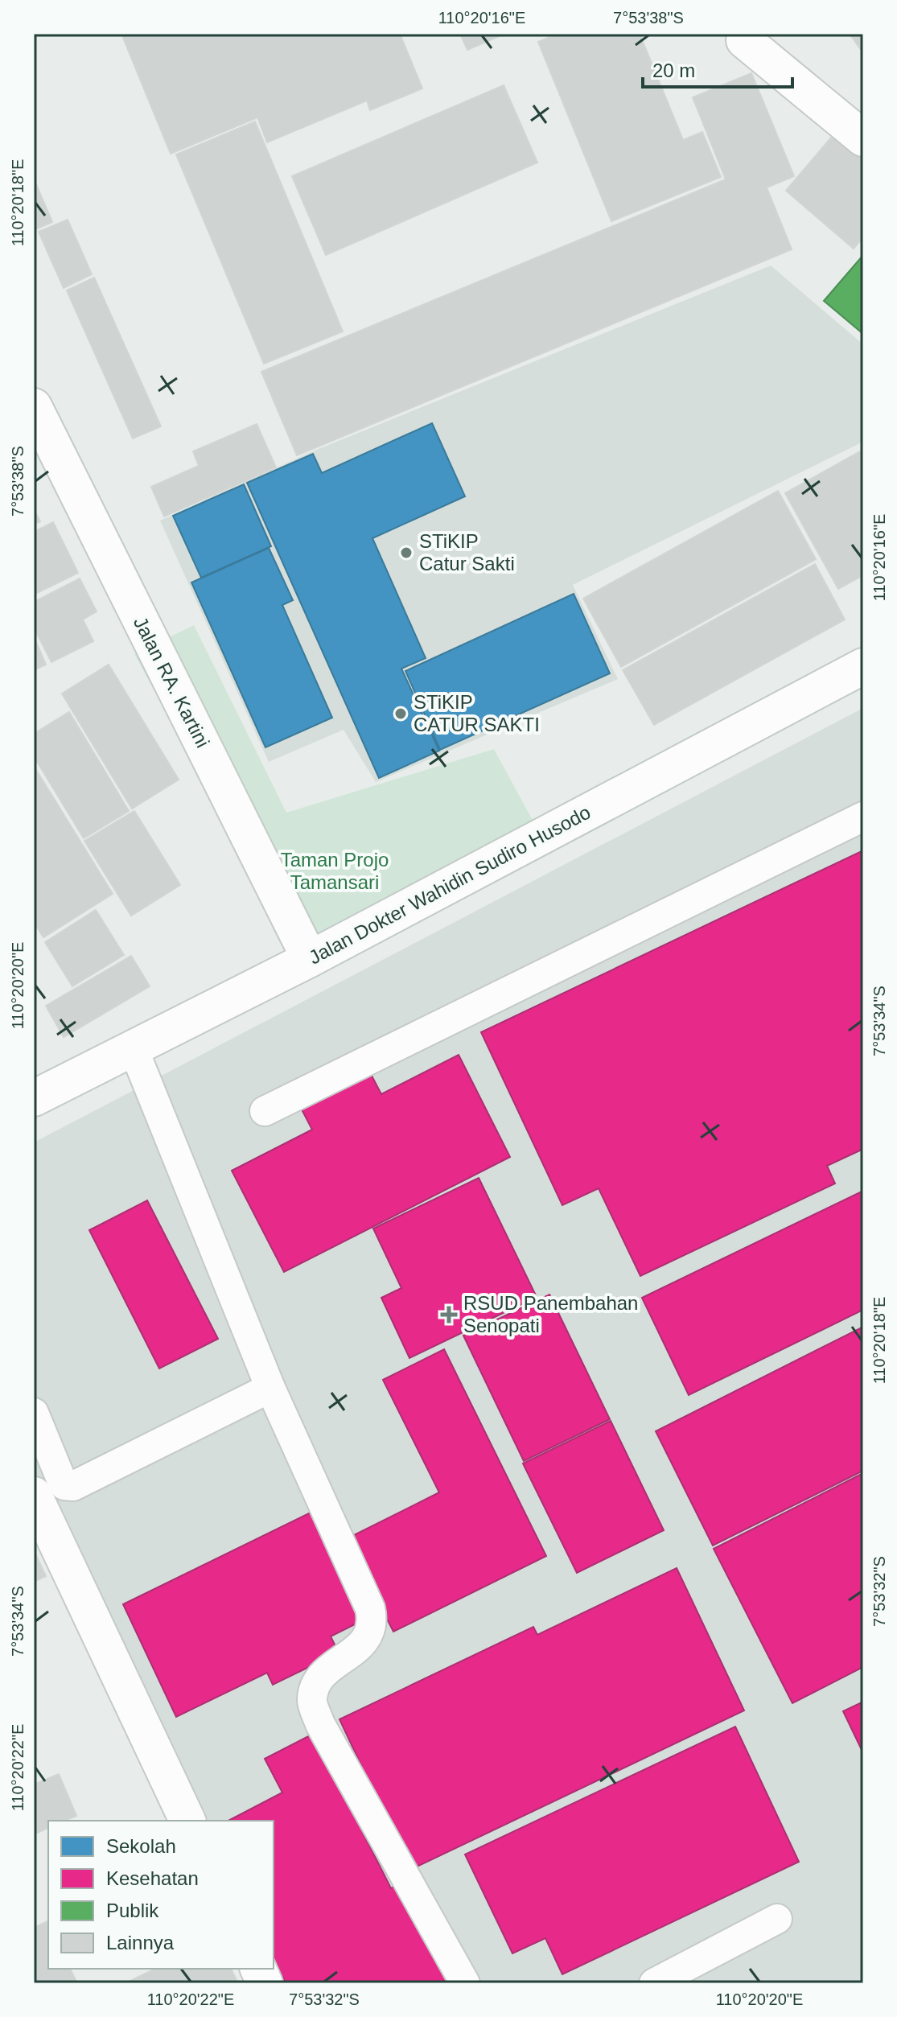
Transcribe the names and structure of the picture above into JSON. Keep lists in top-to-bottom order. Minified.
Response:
{"streets":{"main road":["Jalan RA. Kartini","Jalan Dokter Wahidin Sudiro Husodo"]},"crossings":[["Jalan RA. Kartini","Jalan Dokter Wahidin Sudiro Husodo"]],"parks":["Taman Projo Tamansari"],"places":{"other":["STiKIP Catur Sakti","STiKIP CATUR SAKTI"],"health":["RSUD Panembahan Senopati"]},"legend":["Sekolah","Kesehatan","Publik","Lainnya"],"scale_bar":"20 m","coordinates":["110°20'16\"E","7°53'38\"S","110°20'18\"E","110°20'20\"E","7°53'34\"S","7°53'32\"S","110°20'22\"E"]}
